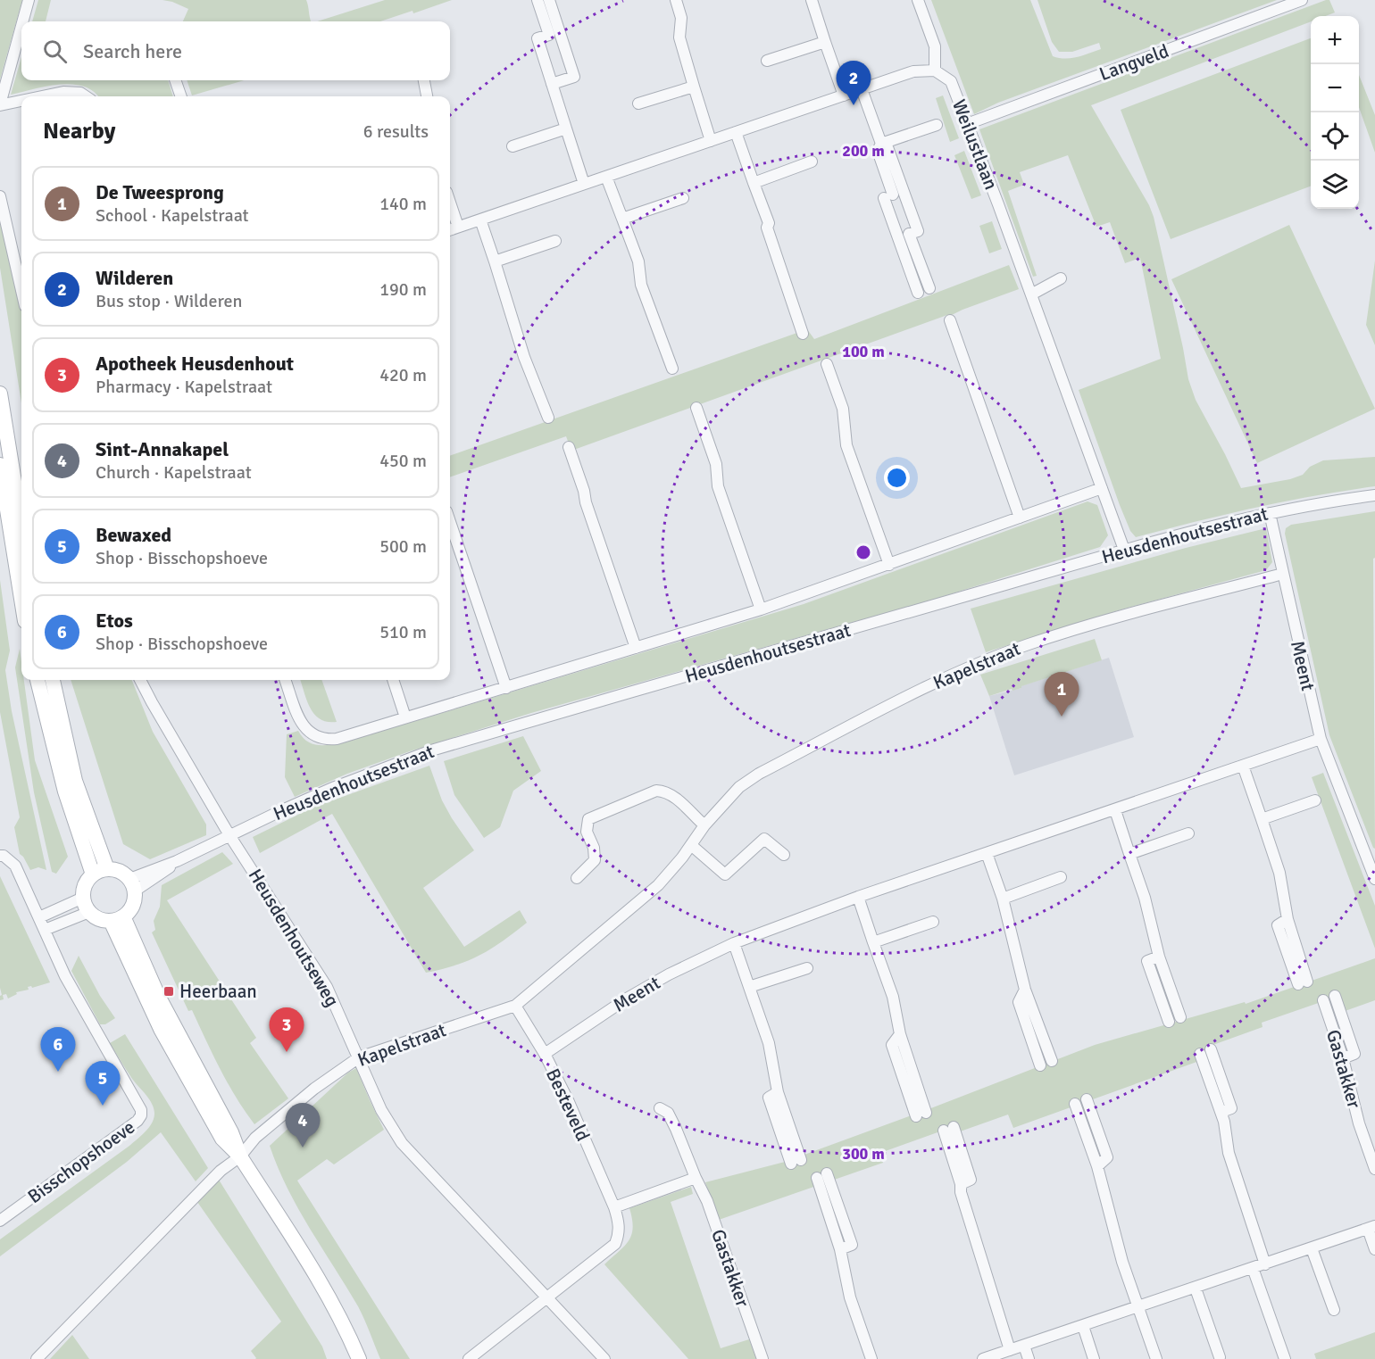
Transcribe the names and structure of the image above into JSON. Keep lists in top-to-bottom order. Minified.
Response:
{"streets":{"street":["Langveld","Weilustlaan","Heusdenhoutsestraat","Kapelstraat","Meent","Heusdenhoutseweg","Gastakker","Besteveld","Bisschopshoeve"]},"crossings":[["Langveld","Weilustlaan"],["Weilustlaan","Heusdenhoutsestraat"],["Heusdenhoutsestraat","Meent"],["Heusdenhoutsestraat","Heusdenhoutseweg"],["Kapelstraat","Meent"],["Kapelstraat","Heusdenhoutseweg"],["Kapelstraat","Besteveld"],["Meent","Besteveld"],["Heusdenhoutseweg","Besteveld"]],"places":{"transit":["Heerbaan"]},"page":{"map_buttons":["+","−"],"search":"Search here","pins":["2","1","3","6","5","4"],"heading":["Nearby","6 results"],"list":[{"mark":"1","name":"De Tweesprong","note":"School · Kapelstraat","value":"140 m"},{"mark":"2","name":"Wilderen","note":"Bus stop · Wilderen","value":"190 m"},{"mark":"3","name":"Apotheek Heusdenhout","note":"Pharmacy · Kapelstraat","value":"420 m"},{"mark":"4","name":"Sint-Annakapel","note":"Church · Kapelstraat","value":"450 m"},{"mark":"5","name":"Bewaxed","note":"Shop · Bisschopshoeve","value":"500 m"},{"mark":"6","name":"Etos","note":"Shop · Bisschopshoeve","value":"510 m"}]},"rings":["200 m","100 m","300 m"]}
